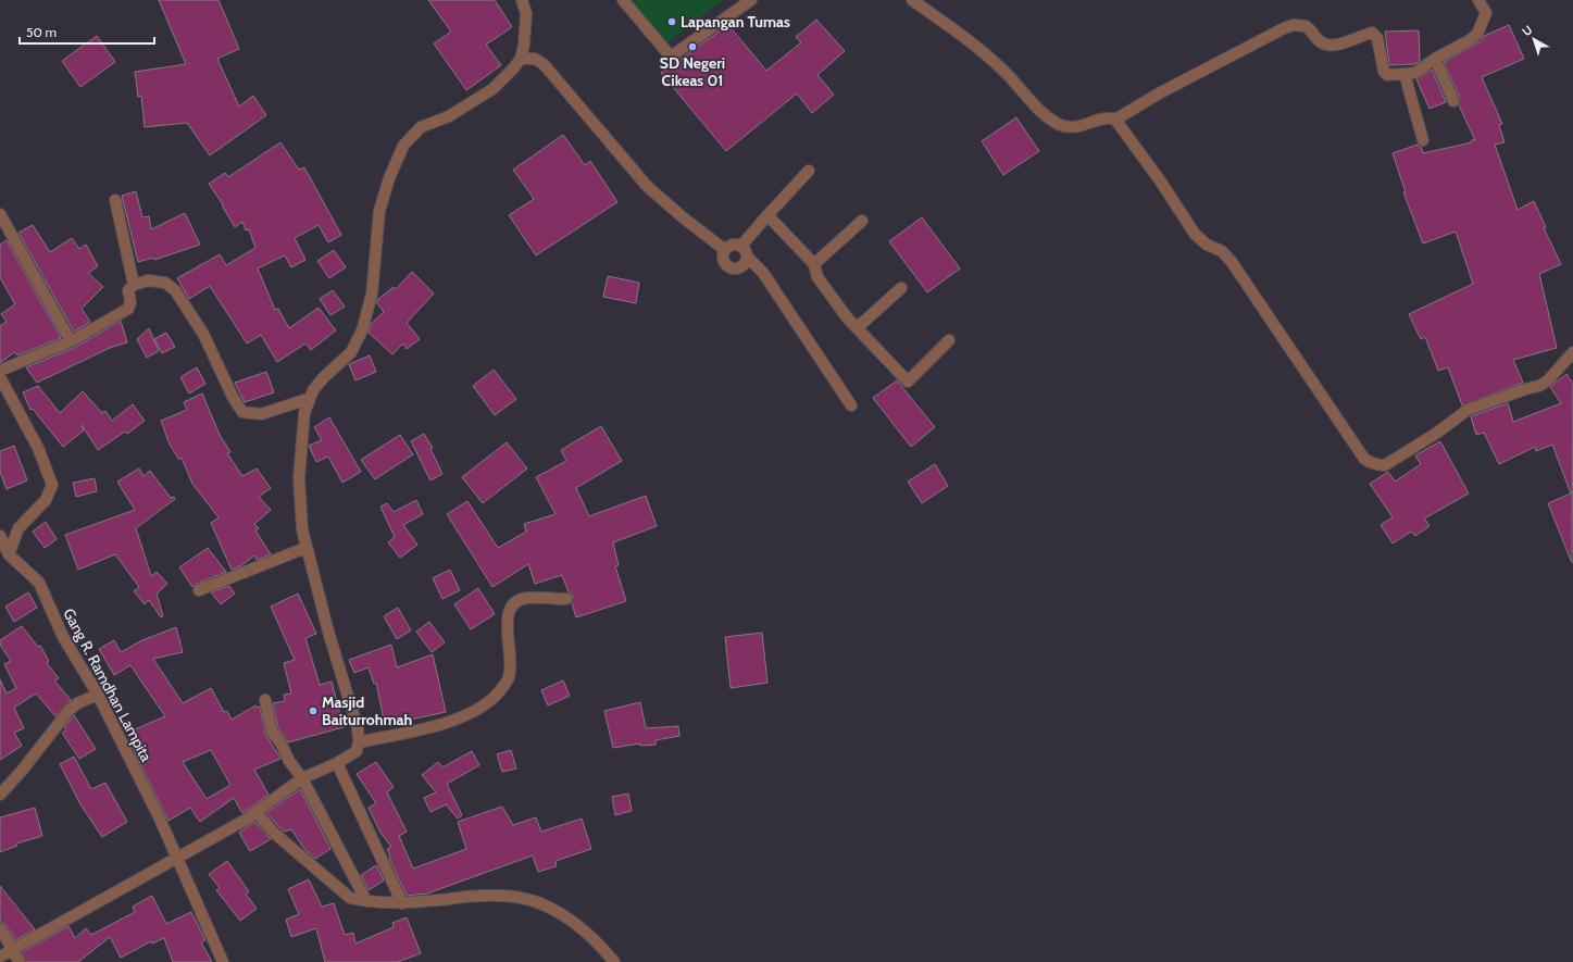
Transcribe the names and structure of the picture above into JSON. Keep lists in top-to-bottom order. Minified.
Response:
{"streets":{"street":["Gang R. Ramdhan Lampita"]},"places":["Lapangan Tumas","SD Negeri Cikeas 01","Masjid Baiturrohmah"],"scale_bar":"50 m","north":"top left"}
